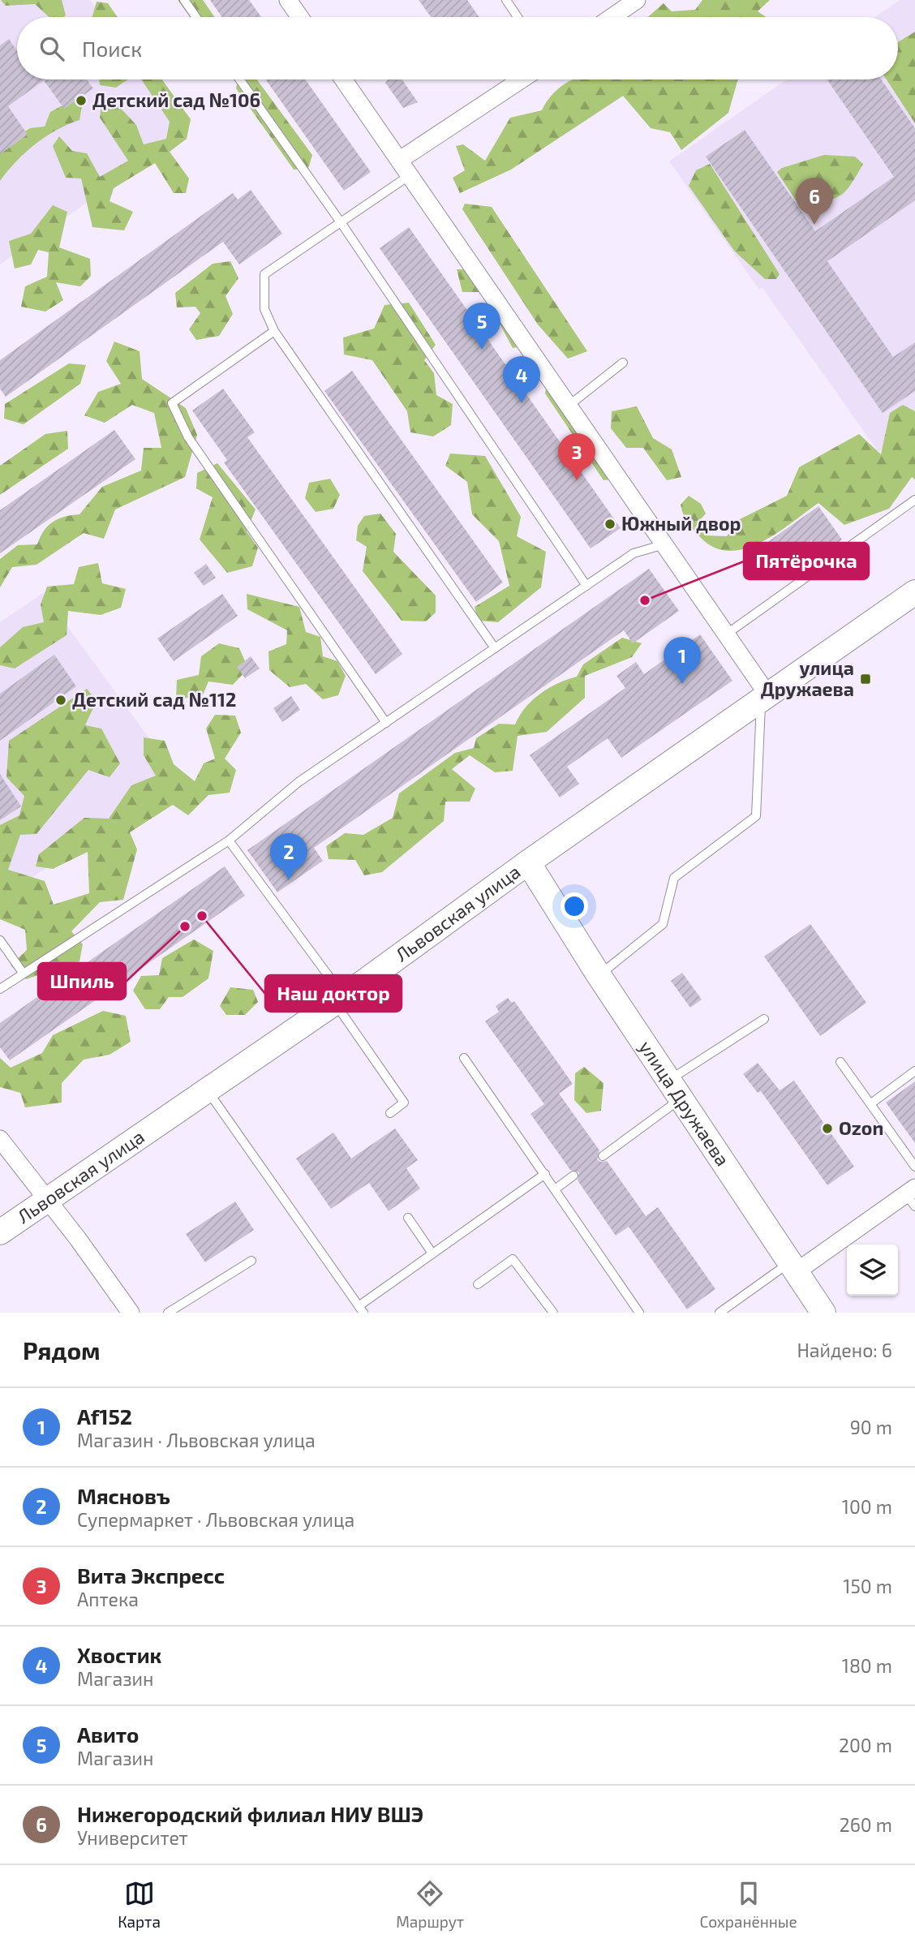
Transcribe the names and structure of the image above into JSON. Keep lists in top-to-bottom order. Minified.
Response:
{"streets":{"main road":["Львовская улица","улица Дружаева"]},"crossings":[["Львовская улица","улица Дружаева"]],"places":{"other":["Детский сад №106","Южный двор","Пятёрочка","Детский сад №112","Наш доктор","Шпиль","Ozon"],"transit":["улица Дружаева"]},"page":{"search":"Поиск","pins":["6","5","4","3","1","2"],"heading":["Рядом","Найдено: 6"],"list":[{"mark":"1","name":"Af152","note":"Магазин · Львовская улица","value":"90 m"},{"mark":"2","name":"Мясновъ","note":"Супермаркет · Львовская улица","value":"100 m"},{"mark":"3","name":"Вита Экспресс","note":"Аптека","value":"150 m"},{"mark":"4","name":"Хвостик","note":"Магазин","value":"180 m"},{"mark":"5","name":"Авито","note":"Магазин","value":"200 m"},{"mark":"6","name":"Нижегородский филиал НИУ ВШЭ","note":"Университет","value":"260 m"}],"nav":["Карта","Маршрут","Сохранённые"]}}
